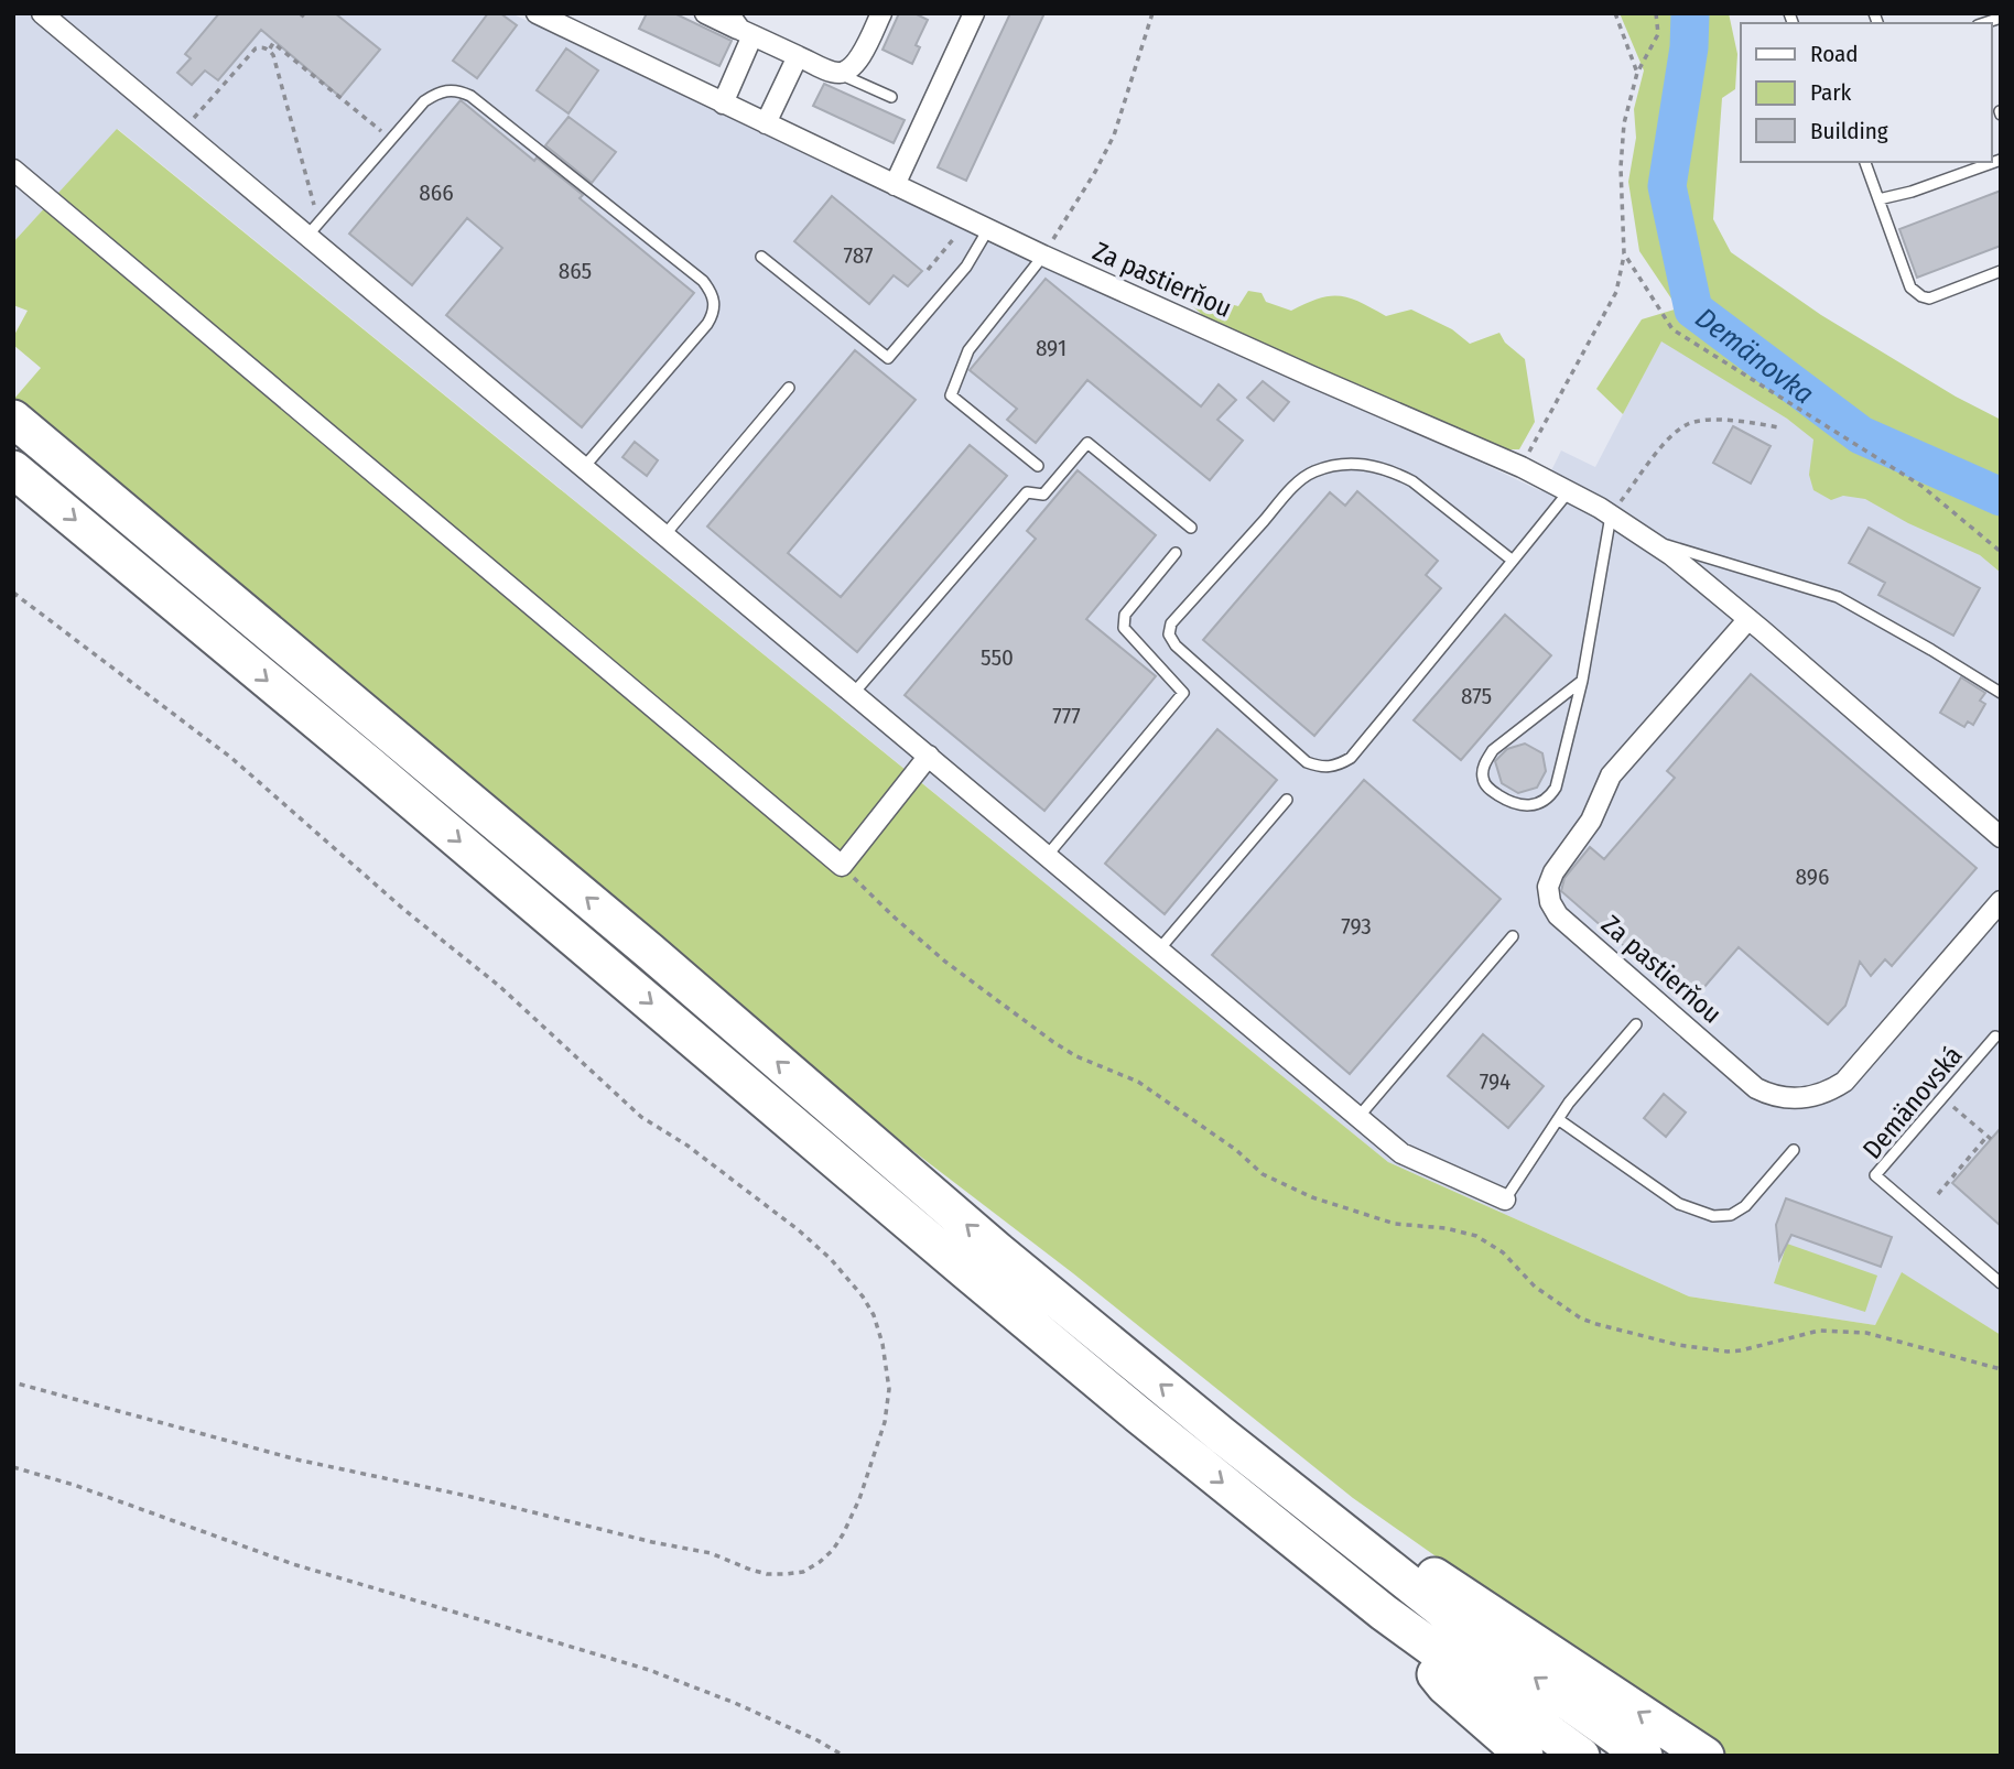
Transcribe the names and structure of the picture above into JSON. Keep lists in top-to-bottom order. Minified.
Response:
{"streets":{"street":["Za pastierňou"],"lane":["Demänovská"]},"water":["Demänovka"],"house_numbers":["866","787","865","891","550","875","777","896","793","794"],"legend":["Road","Park","Building"]}
